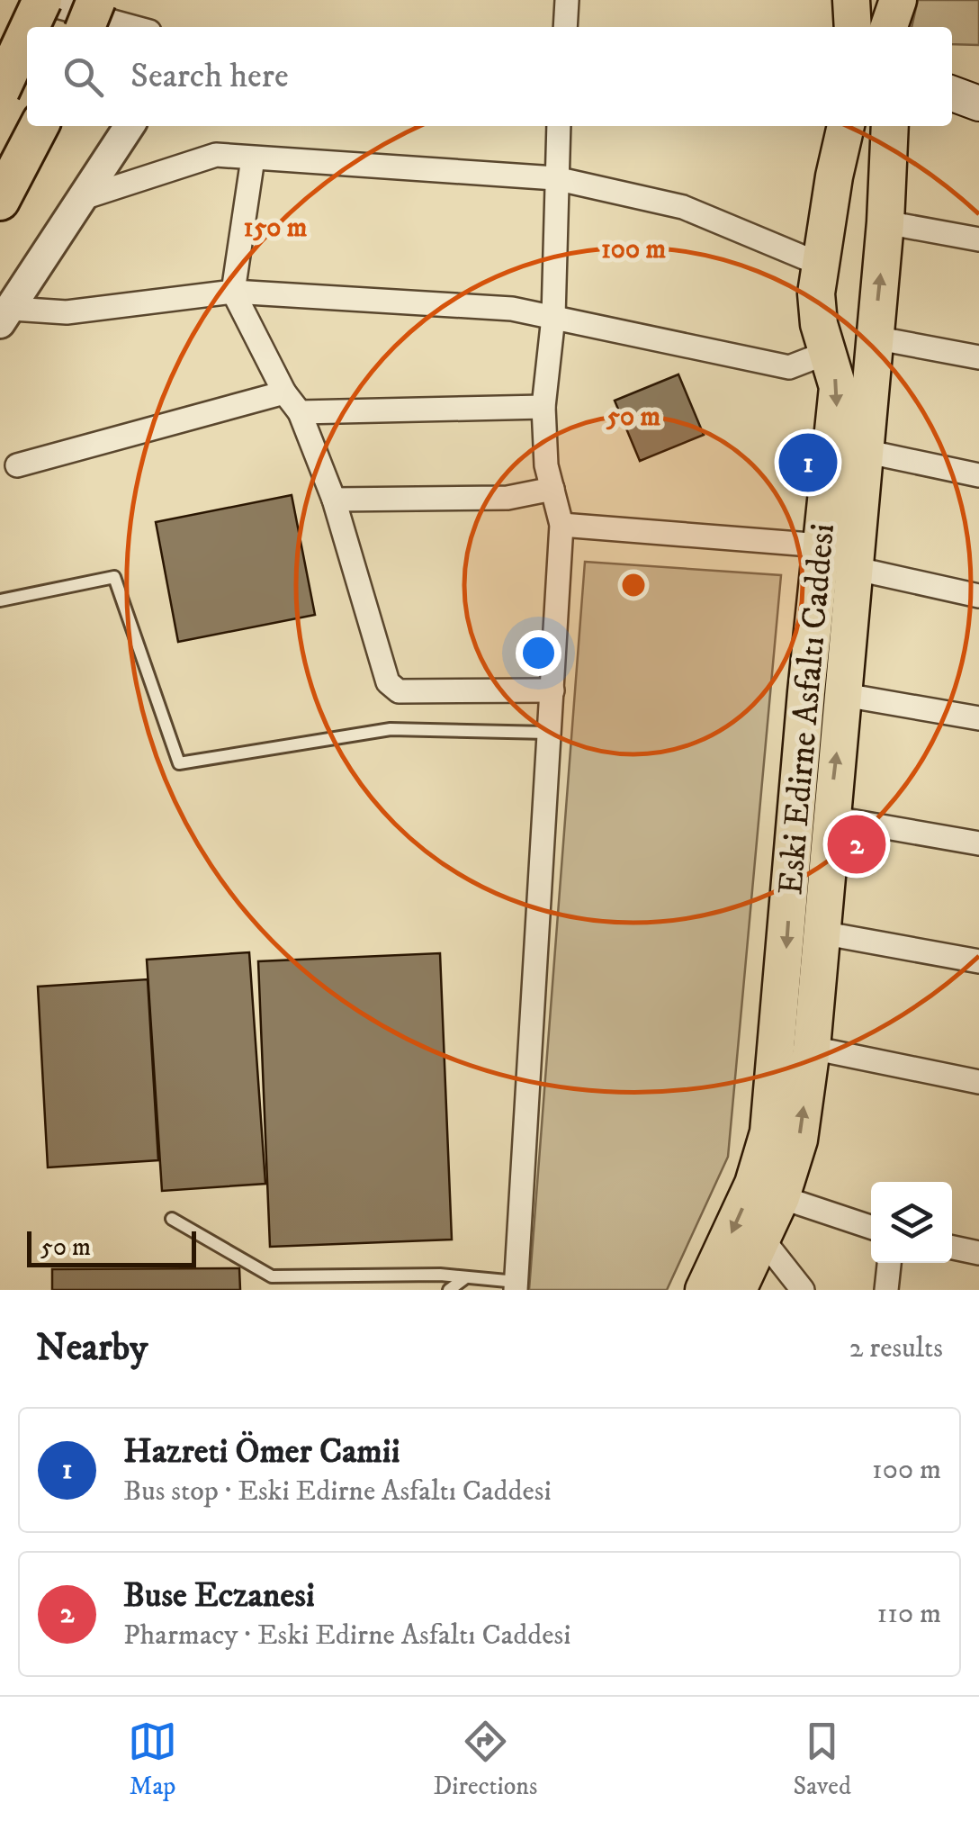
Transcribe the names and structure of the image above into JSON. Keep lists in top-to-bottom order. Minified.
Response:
{"streets":{"main road":["Eski Edirne Asfaltı Caddesi"]},"scale_bar":"50 m","page":{"search":"Search here","pins":["1","2"],"scale":"50 m","heading":["Nearby","2 results"],"list":[{"mark":"1","name":"Hazreti Ömer Camii","note":"Bus stop · Eski Edirne Asfaltı Caddesi","value":"100 m"},{"mark":"2","name":"Buse Eczanesi","note":"Pharmacy · Eski Edirne Asfaltı Caddesi","value":"110 m"}],"nav":["Map","Directions","Saved"]},"rings":["150 m","100 m","50 m"]}
